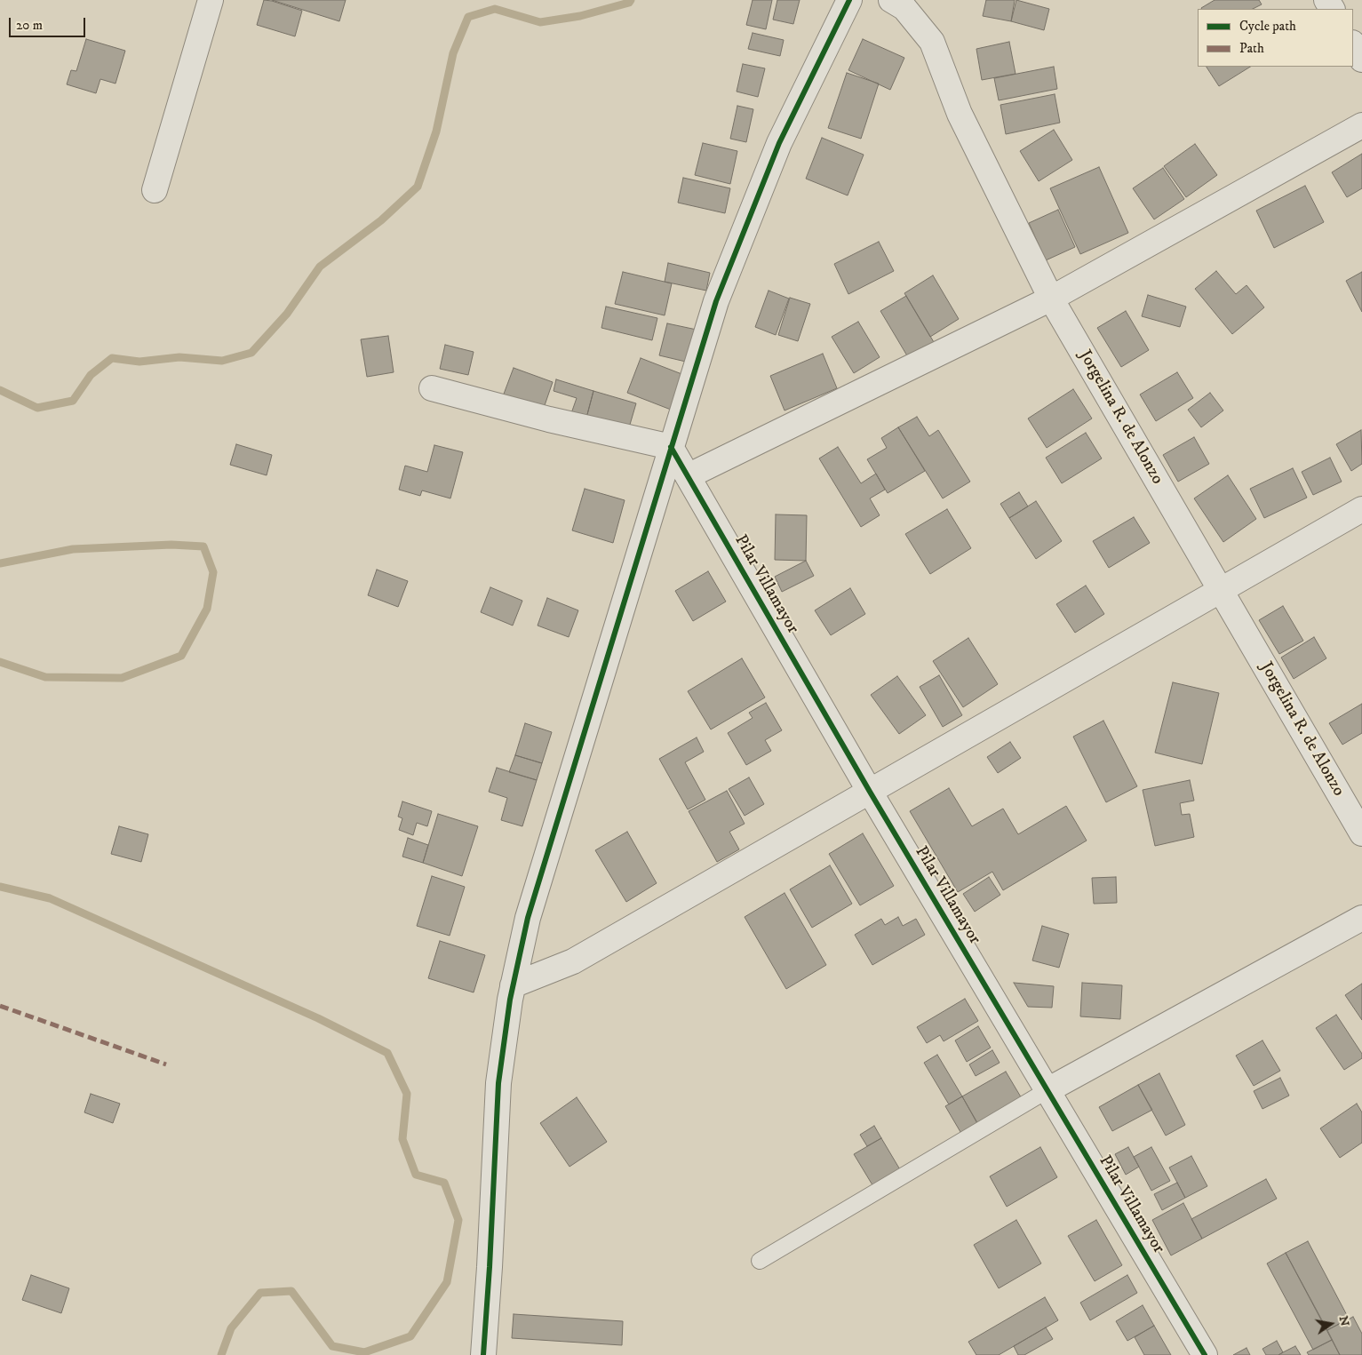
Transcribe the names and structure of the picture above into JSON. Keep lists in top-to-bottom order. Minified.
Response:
{"streets":{"street":["Jorgelina R. de Alonzo","Pilar Villamayor"]},"legend":["Cycle path","Path"],"scale_bar":"20 m","north":"right"}
